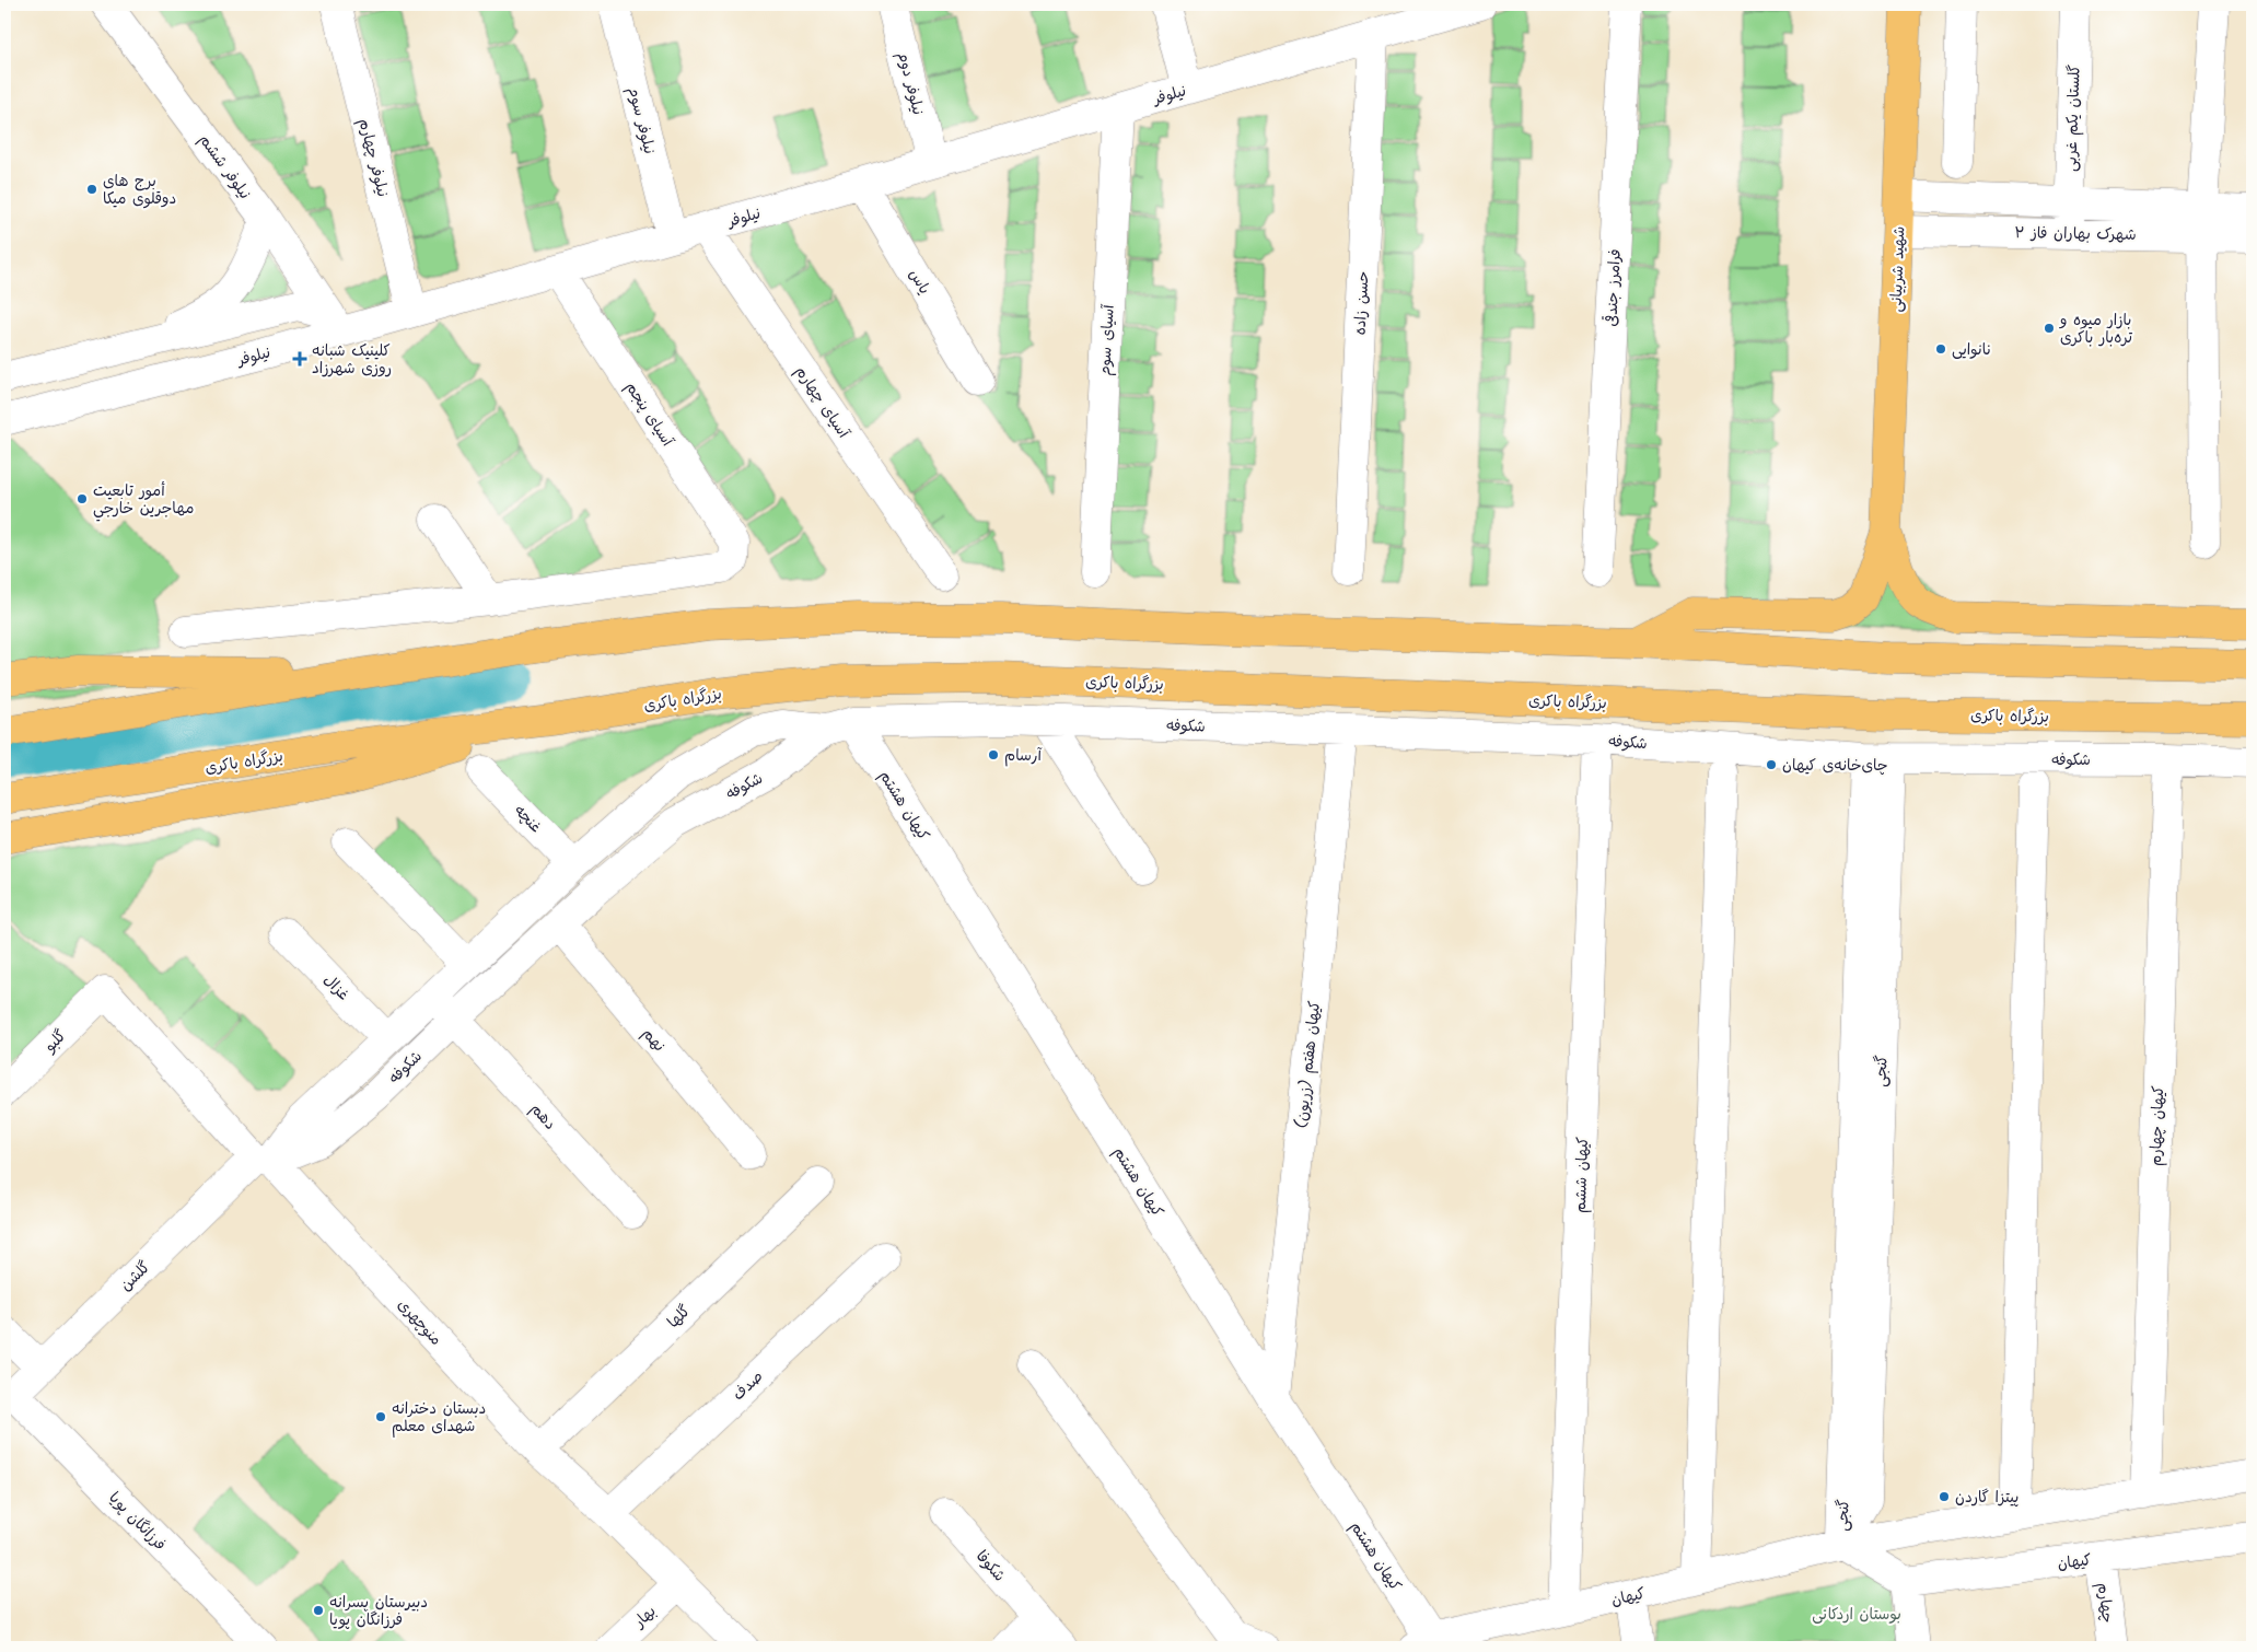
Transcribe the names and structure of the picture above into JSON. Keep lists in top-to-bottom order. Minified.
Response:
{"streets":{"main road":["شهید شربیانی","بزرگراه باکری"],"street":["نیلوفر دوم","نیلوفر","گلستان یکم غربی","نیلوفر سوم","نیلوفر چهارم","نیلوفر ششم","شهرک بهاران فاز ۲","یاس","فرامرز جندقی","حسن زاده","آسیای سوم","آسیای چهارم","آسیای پنجم","شکوفه","کیهان هشتم","غنچه","غزال","نهم","گلبو","کیهان هفتم (زریون)","گنجی","دهم","کیهان چهارم","کیهان ششم","گلشن","گلها","منوچهری","صدف","فرزانگان پویا","کیهان","شکوفا","چهارم","بهار"]},"crossings":[["نیلوفر دوم","نیلوفر"],["نیلوفر","نیلوفر سوم"],["نیلوفر","نیلوفر چهارم"],["نیلوفر","نیلوفر ششم"],["نیلوفر","یاس"],["نیلوفر","حسن زاده"],["نیلوفر","آسیای سوم"],["نیلوفر","آسیای چهارم"],["نیلوفر","آسیای پنجم"],["گلستان یکم غربی","شهرک بهاران فاز ۲"],["شهرک بهاران فاز ۲","شهید شربیانی"],["شکوفه","کیهان هشتم"],["شکوفه","نهم"],["شکوفه","کیهان هفتم (زریون)"],["شکوفه","گنجی"],["شکوفه","دهم"],["شکوفه","کیهان چهارم"],["شکوفه","کیهان ششم"],["شکوفه","گلشن"],["شکوفه","منوچهری"],["کیهان هشتم","کیهان هفتم (زریون)"],["کیهان هشتم","کیهان"],["گلبو","منوچهری"],["گنجی","کیهان"],["کیهان چهارم","کیهان"],["کیهان ششم","کیهان"],["گلشن","منوچهری"],["گلشن","فرزانگان پویا"],["گلها","منوچهری"],["منوچهری","صدف"],["منوچهری","بهار"],["کیهان","چهارم"]],"parks":["بوستان اردکانی"],"places":{"other":["برج های دوقلوی میکا","بازار میوه و تره‌بار باکری","نانوایی","أمور تابعيت مهاجرين خارجي","آرسام","چای‌خانه‌ی کیهان","دبستان دخترانه شهدای معلم","پیتزا گاردن","دبیرستان پسرانه فرزانگان پویا"],"health":["کلینیک شبانه روزی شهرزاد"]}}
